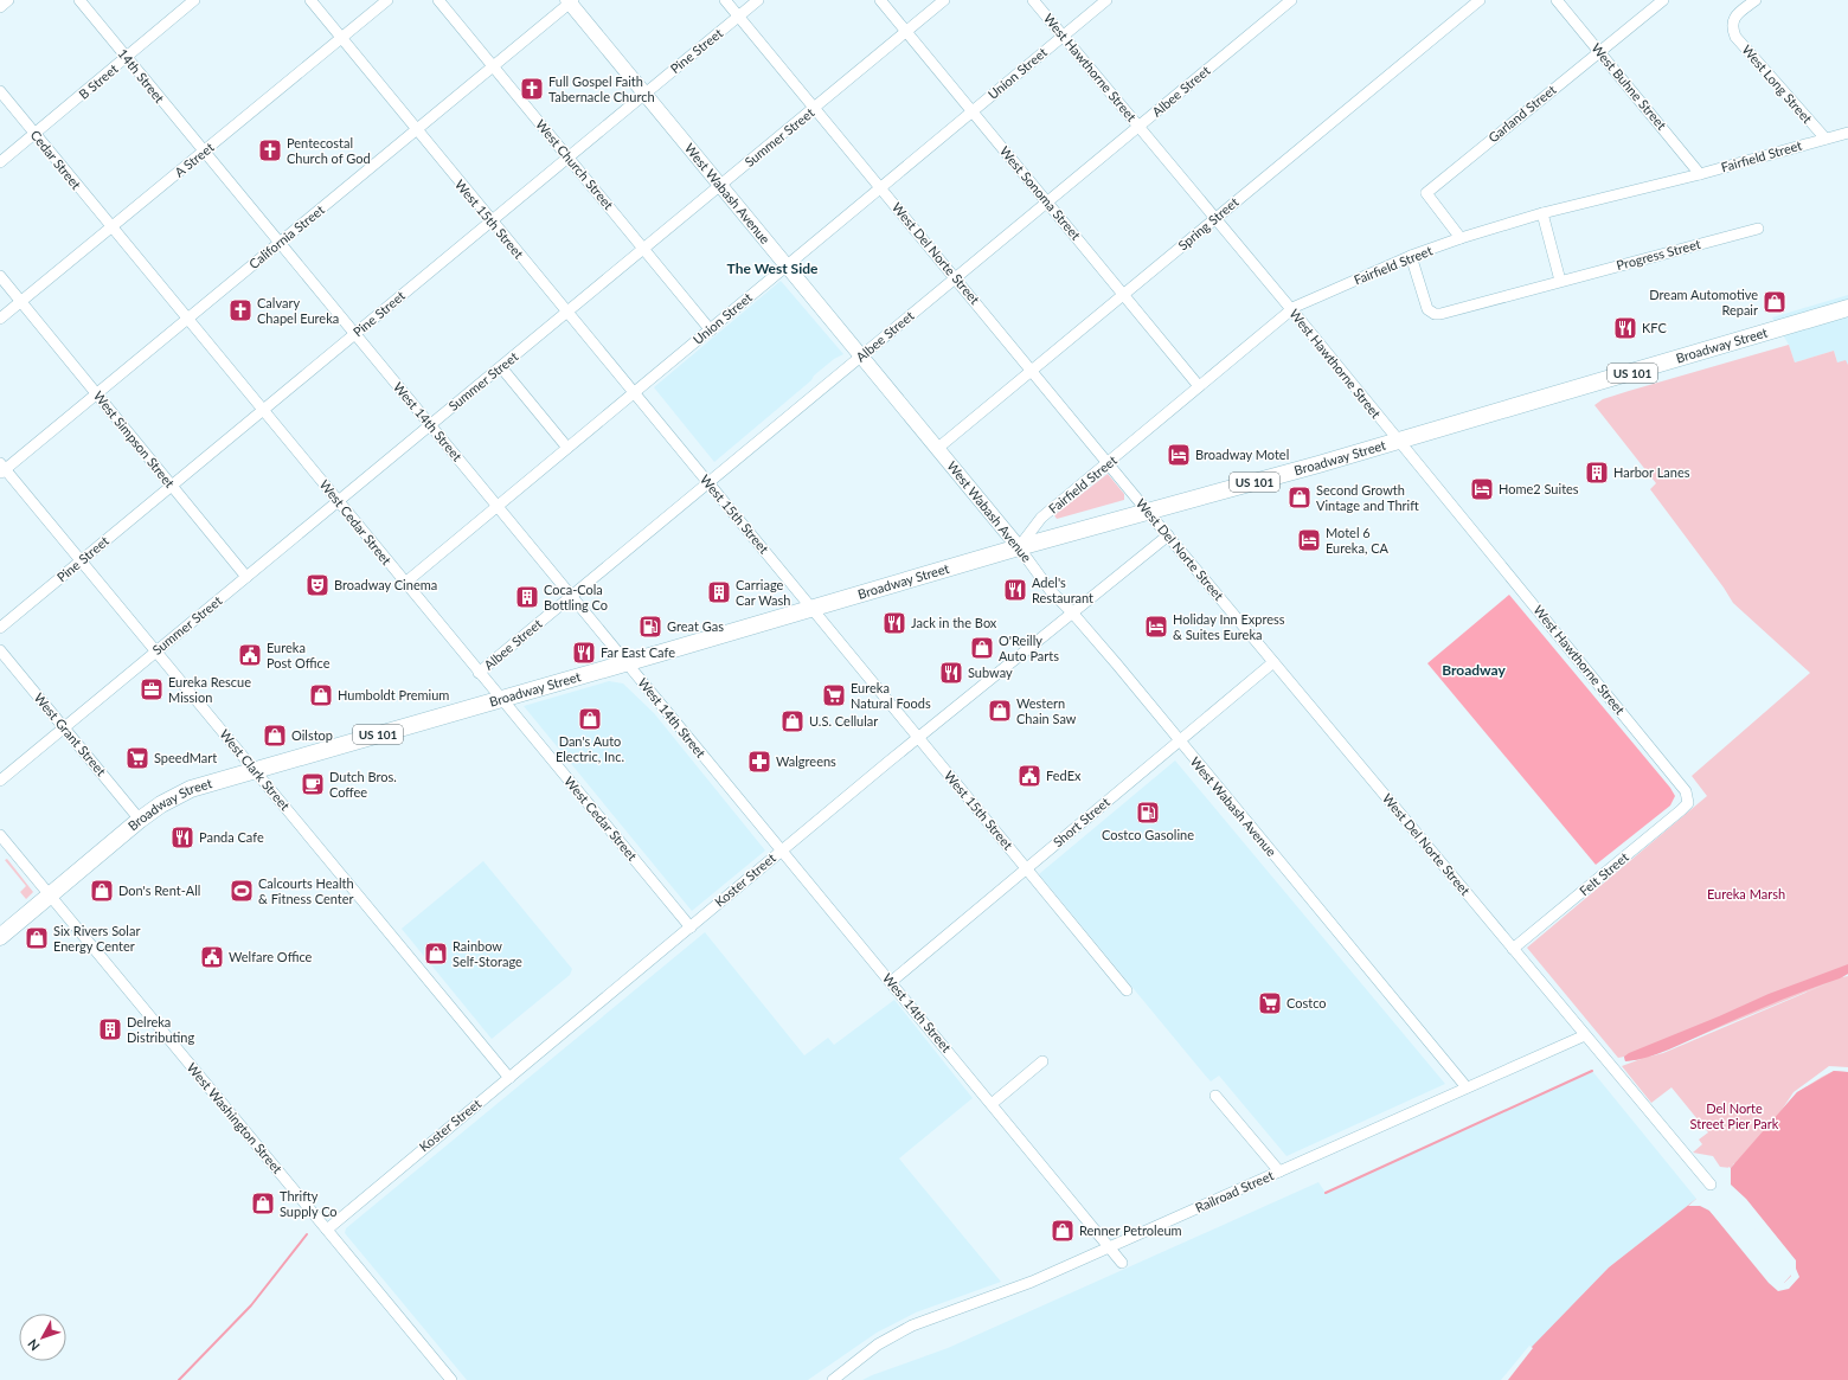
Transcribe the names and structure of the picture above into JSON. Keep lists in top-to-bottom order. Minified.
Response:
{"streets":{"highway":["Broadway Street","US 101"],"main road":["West Wabash Avenue"],"street":["Pine Street","West Hawthorne Street","Union Street","14th Street","B Street","West Long Street","West Buhne Street","Albee Street","Garland Street","Summer Street","Fairfield Street","Cedar Street","A Street","West Church Street","West Sonoma Street","West 15th Street","Spring Street","California Street","West Del Norte Street","Progress Street","West 14th Street","West Simpson Street","West Cedar Street","West Grant Street","West Clark Street","Short Street","Felt Street","Koster Street","West Washington Street","Railroad Street"]},"crossings":[["Pine Street","West Church Street"],["Pine Street","West Wabash Avenue"],["Pine Street","West 15th Street"],["Pine Street","West Del Norte Street"],["Pine Street","West 14th Street"],["Pine Street","West Simpson Street"],["Pine Street","West Cedar Street"],["Pine Street","West Clark Street"],["West Hawthorne Street","Union Street"],["West Hawthorne Street","Albee Street"],["West Hawthorne Street","Fairfield Street"],["West Hawthorne Street","Spring Street"],["West Hawthorne Street","Broadway Street"],["West Hawthorne Street","Felt Street"],["Union Street","West Church Street"],["Union Street","West Wabash Avenue"],["Union Street","West Sonoma Street"],["Union Street","West 15th Street"],["Union Street","West Del Norte Street"],["Union Street","West 14th Street"],["Union Street","West Cedar Street"],["14th Street","B Street"],["14th Street","A Street"],["14th Street","West 14th Street"],["B Street","Cedar Street"],["West Long Street","Fairfield Street"],["West Buhne Street","Garland Street"],["West Buhne Street","Fairfield Street"],["Albee Street","West Wabash Avenue"],["Albee Street","West Sonoma Street"],["Albee Street","West 15th Street"],["Albee Street","West Del Norte Street"],["Albee Street","West 14th Street"],["Albee Street","West Cedar Street"],["Garland Street","Fairfield Street"],["Summer Street","West Church Street"],["Summer Street","West Wabash Avenue"],["Summer Street","West Sonoma Street"],["Summer Street","West 15th Street"],["Summer Street","West Del Norte Street"],["Summer Street","West 14th Street"],["Summer Street","West Simpson Street"],["Summer Street","West Cedar Street"],["Summer Street","West Grant Street"],["Summer Street","West Clark Street"],["Fairfield Street","West Wabash Avenue"],["Fairfield Street","West Sonoma Street"],["Fairfield Street","West Del Norte Street"],["Fairfield Street","Progress Street"],["Fairfield Street","Broadway Street"],["Cedar Street","A Street"],["Cedar Street","West Cedar Street"],["A Street","West 15th Street"],["A Street","West 14th Street"],["A Street","West Simpson Street"],["A Street","West Cedar Street"],["West Church Street","California Street"],["West Wabash Avenue","Spring Street"],["West Wabash Avenue","California Street"],["West Wabash Avenue","Broadway Street"],["West Wabash Avenue","Short Street"],["West Wabash Avenue","Koster Street"],["West Wabash Avenue","Railroad Street"],["West Sonoma Street","Spring Street"],["West 15th Street","California Street"],["West 15th Street","Broadway Street"],["West 15th Street","Short Street"],["West 15th Street","Koster Street"],["Spring Street","West Del Norte Street"],["California Street","West 14th Street"],["California Street","West Simpson Street"],["California Street","West Cedar Street"],["California Street","West Clark Street"],["West Del Norte Street","Broadway Street"],["West Del Norte Street","Short Street"],["West Del Norte Street","Felt Street"],["West Del Norte Street","Koster Street"],["West Del Norte Street","Railroad Street"],["Broadway Street","West 14th Street"],["Broadway Street","West Cedar Street"],["Broadway Street","West Grant Street"],["Broadway Street","West Clark Street"],["Broadway Street","West Washington Street"],["West 14th Street","Short Street"],["West 14th Street","Koster Street"],["West 14th Street","Railroad Street"],["West Cedar Street","Koster Street"],["West Clark Street","Koster Street"],["Koster Street","West Washington Street"]],"districts":["The West Side","Broadway"],"parks":["Eureka Marsh","Del Norte Street Pier Park"],"places":{"church":["Full Gospel Faith Tabernacle Church","Pentecostal Church of God","Calvary Chapel Eureka"],"shop":["Dream Automotive Repair","Second Growth Vintage and Thrift","O'Reilly Auto Parts","Humboldt Premium","Western Chain Saw","Dan's Auto Electric, Inc.","U.S. Cellular","Oilstop","Don's Rent-All","Six Rivers Solar Energy Center","Rainbow Self-Storage","Thrifty Supply Co","Renner Petroleum"],"restaurant":["KFC","Adel's Restaurant","Jack in the Box","Far East Cafe","Subway","Panda Cafe"],"hotel":["Broadway Motel","Home2 Suites","Motel 6 Eureka, CA","Holiday Inn Express & Suites Eureka"],"building":["Harbor Lanes","Carriage Car Wash","Coca-Cola Bottling Co","Delreka Distributing"],"theatre":["Broadway Cinema"],"fuel station":["Great Gas","Costco Gasoline"],"public building":["Eureka Post Office","FedEx","Welfare Office"],"office":["Eureka Rescue Mission"],"supermarket":["Eureka Natural Foods","SpeedMart","Costco"],"pharmacy":["Walgreens"],"cafe":["Dutch Bros. Coffee"],"sports":["Calcourts Health & Fitness Center"]},"north":"bottom left"}
